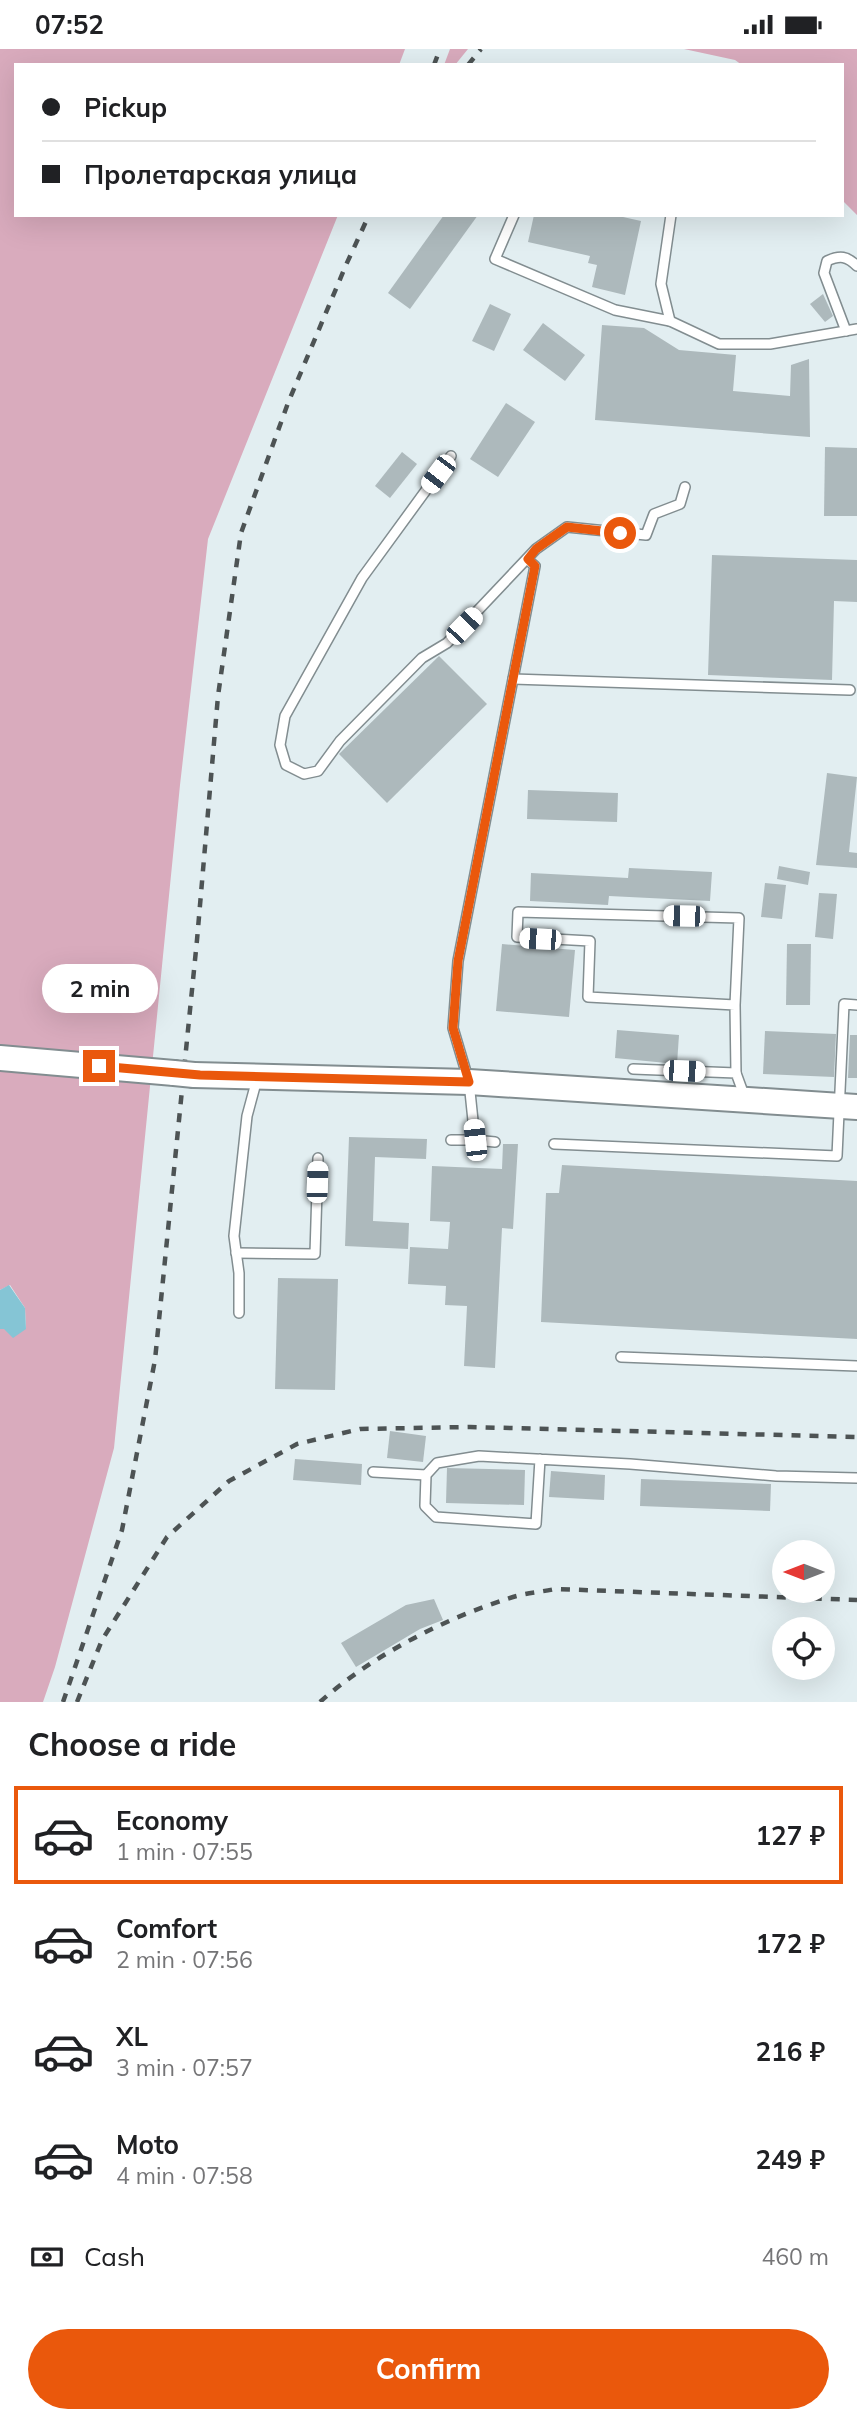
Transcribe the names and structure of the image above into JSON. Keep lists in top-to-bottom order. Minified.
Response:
{"north":"left","page":{"status":"07:52","banner":["Pickup","Пролетарская улица"],"bubble":"2 min","heading":"Choose a ride","list":[{"name":"Economy","note":"1 min · 07:55","value":"127 ₽"},{"name":"Comfort","note":"2 min · 07:56","value":"172 ₽"},{"name":"XL","note":"3 min · 07:57","value":"216 ₽"},{"name":"Moto","note":"4 min · 07:58","value":"249 ₽"}],"pay":["Cash","460 m"],"buttons":"Confirm"}}
